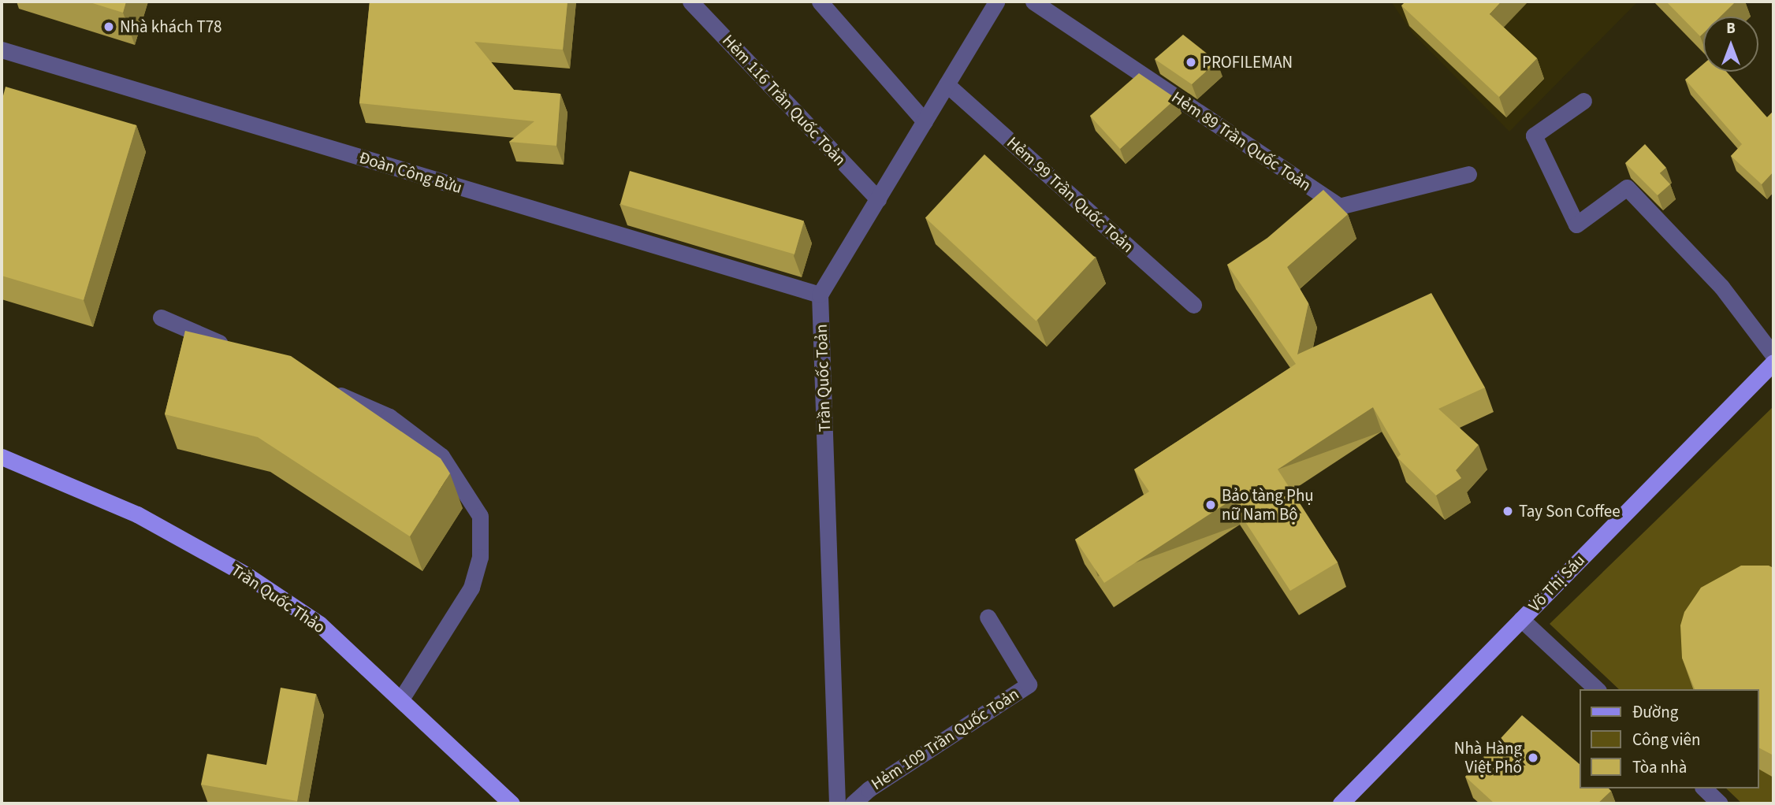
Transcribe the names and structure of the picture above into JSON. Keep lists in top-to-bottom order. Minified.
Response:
{"streets":{"main road":["Võ Thị Sáu","Trần Quốc Thảo"],"street":["Hẻm 116 Trần Quốc Toản","Hẻm 89 Trần Quốc Toản","Đoàn Công Bửu","Hẻm 99 Trần Quốc Toản","Trần Quốc Toản","Hẻm 109 Trần Quốc Toản"]},"crossings":[["Đoàn Công Bửu","Trần Quốc Toản"]],"places":["Nhà khách T78","PROFILEMAN","Bảo tàng Phụ nữ Nam Bộ","Tay Son Coffee","Nhà Hàng Việt Phố"],"legend":["Đường","Công viên","Tòa nhà"],"north":"top"}
